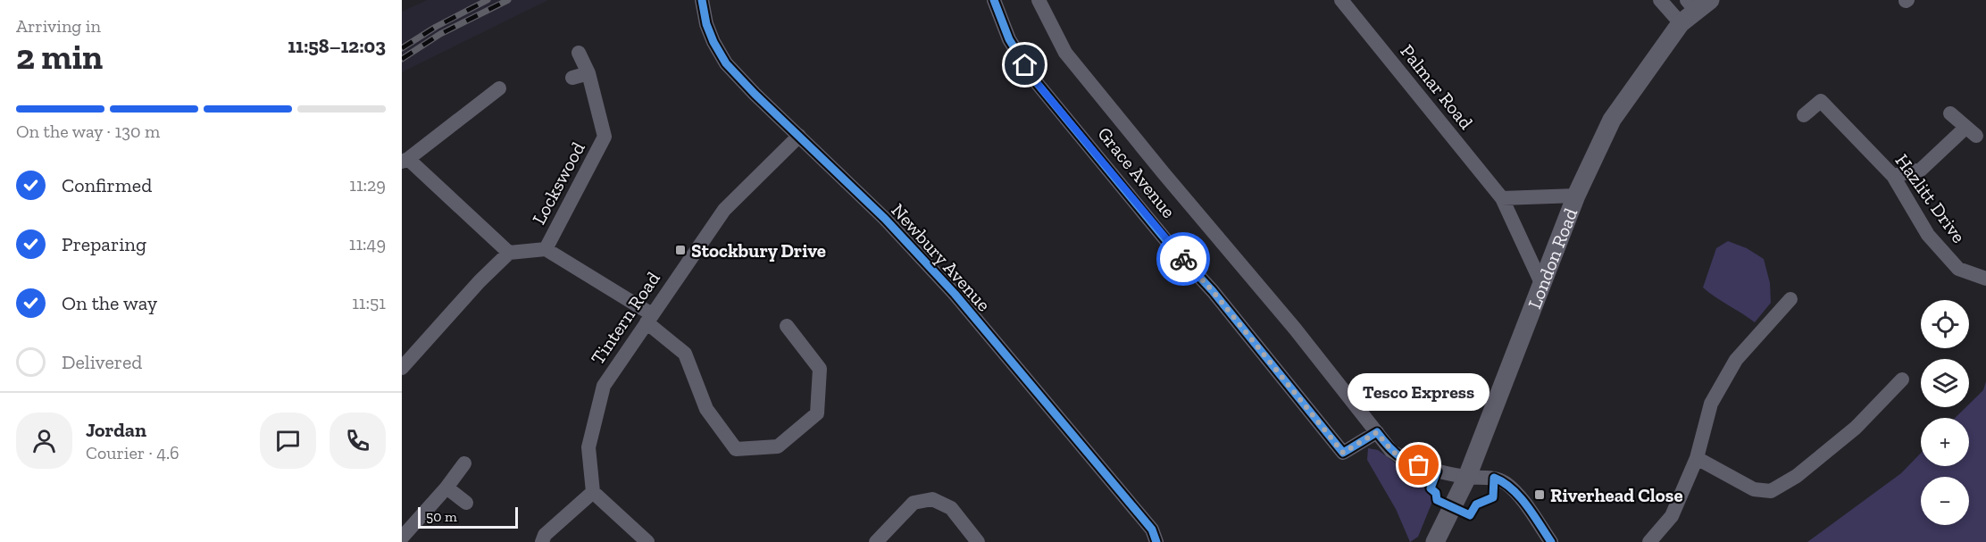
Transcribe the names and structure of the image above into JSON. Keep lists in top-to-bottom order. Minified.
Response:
{"streets":{"main road":["London Road"],"street":["Palmar Road","Grace Avenue","Lockswood","Hazlitt Drive","Newbury Avenue","Tintern Road"]},"crossings":[["Palmar Road","London Road"],["Grace Avenue","London Road"],["Newbury Avenue","Tintern Road"]],"places":{"transit":["Stockbury Drive","Riverhead Close"],"other":["Tesco Express"]},"scale_bar":"50 m","page":{"heading":["2 min","Arriving in","11:58–12:03"],"panel":["Jordan","Courier · 4.6"],"bar":"On the way · 130 m","list":[["Confirmed","11:29"],["Preparing","11:49"],["On the way","11:51"],"Delivered"],"map_buttons":["+","−"],"bubble":"Tesco Express","scale":"50 m"}}
